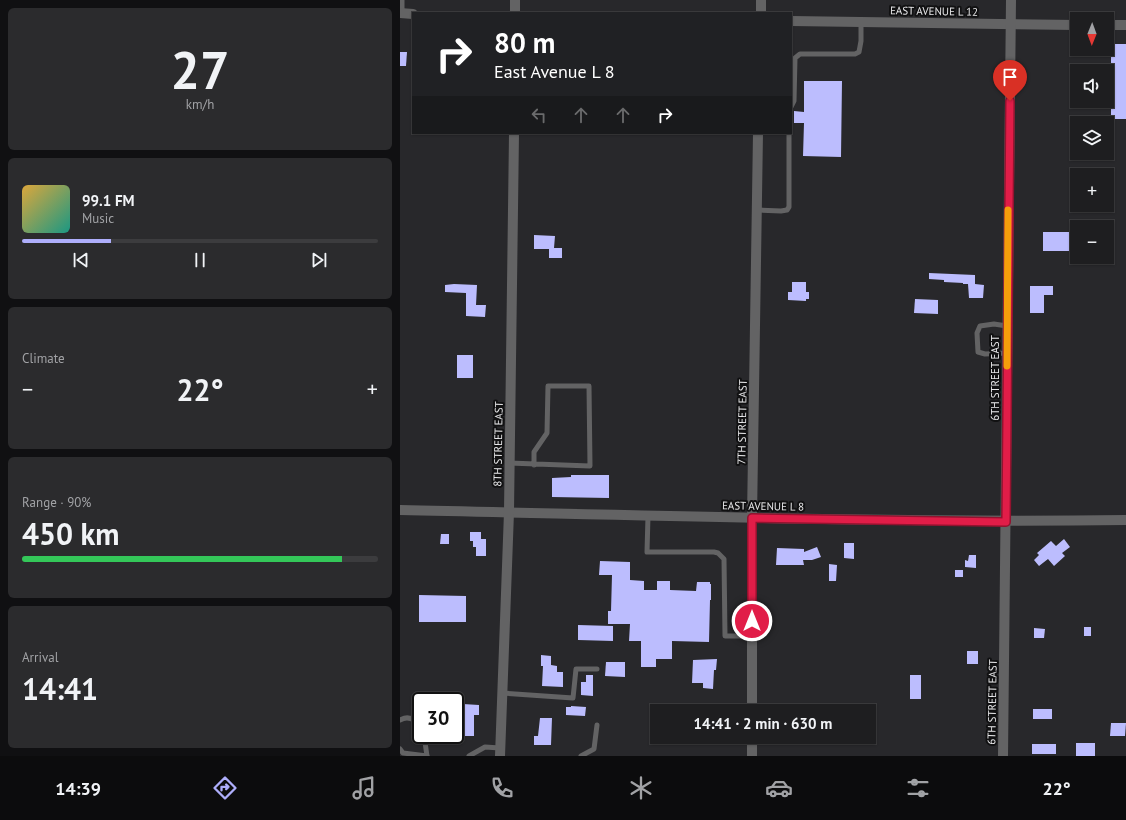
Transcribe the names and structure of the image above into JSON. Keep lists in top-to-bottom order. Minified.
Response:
{"streets":{"street":["EAST AVENUE L 12","6TH STREET EAST","7TH STREET EAST","8TH STREET EAST","EAST AVENUE L 8"]},"crossings":[["EAST AVENUE L 12","6TH STREET EAST"],["6TH STREET EAST","EAST AVENUE L 8"],["7TH STREET EAST","EAST AVENUE L 8"],["8TH STREET EAST","EAST AVENUE L 8"]],"north":"bottom","page":{"tile":[["27","km/h"],"Climate",["Range · 90%","450 km"],["Arrival","14:41"]],"map_buttons":["+","−"],"turn":["80 m","East Avenue L 8"],"song":["99.1 FM","Music"],"heat":["−","22°","+"],"limit":"30","trip":"14:41 · 2 min · 630 m","tabs":["14:39","22°"]}}
